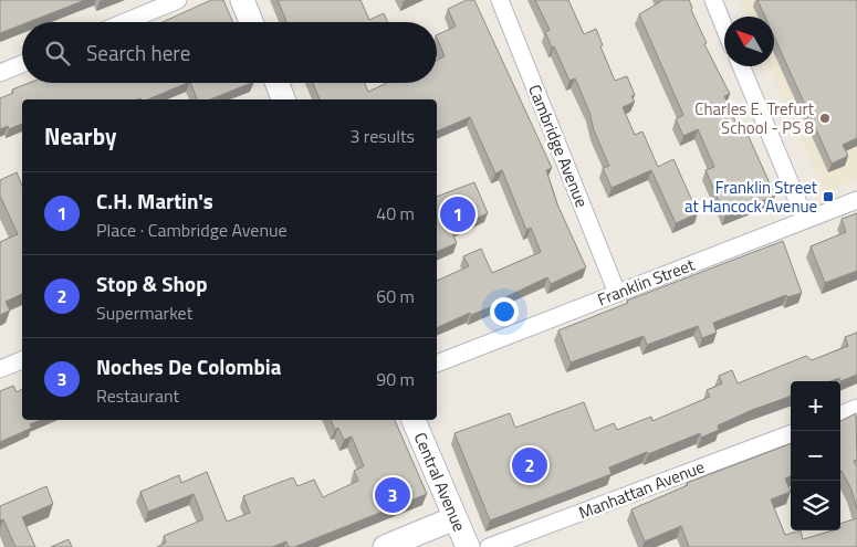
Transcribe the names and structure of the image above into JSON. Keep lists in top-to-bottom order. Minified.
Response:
{"streets":{"main road":["Central Avenue"],"street":["Cambridge Avenue","Franklin Street","Manhattan Avenue"]},"crossings":[["Cambridge Avenue","Franklin Street"]],"places":{"other":["Charles E. Trefurt School - PS 8"],"transit":["Franklin Street at Hancock Avenue"]},"north":"top left","page":{"search":"Search here","heading":["Nearby","3 results"],"list":[{"mark":"1","name":"C.H. Martin's","note":"Place · Cambridge Avenue","value":"40 m"},{"mark":"2","name":"Stop & Shop","note":"Supermarket","value":"60 m"},{"mark":"3","name":"Noches De Colombia","note":"Restaurant","value":"90 m"}],"pins":["1","2","3"],"map_buttons":["+","−"]}}
